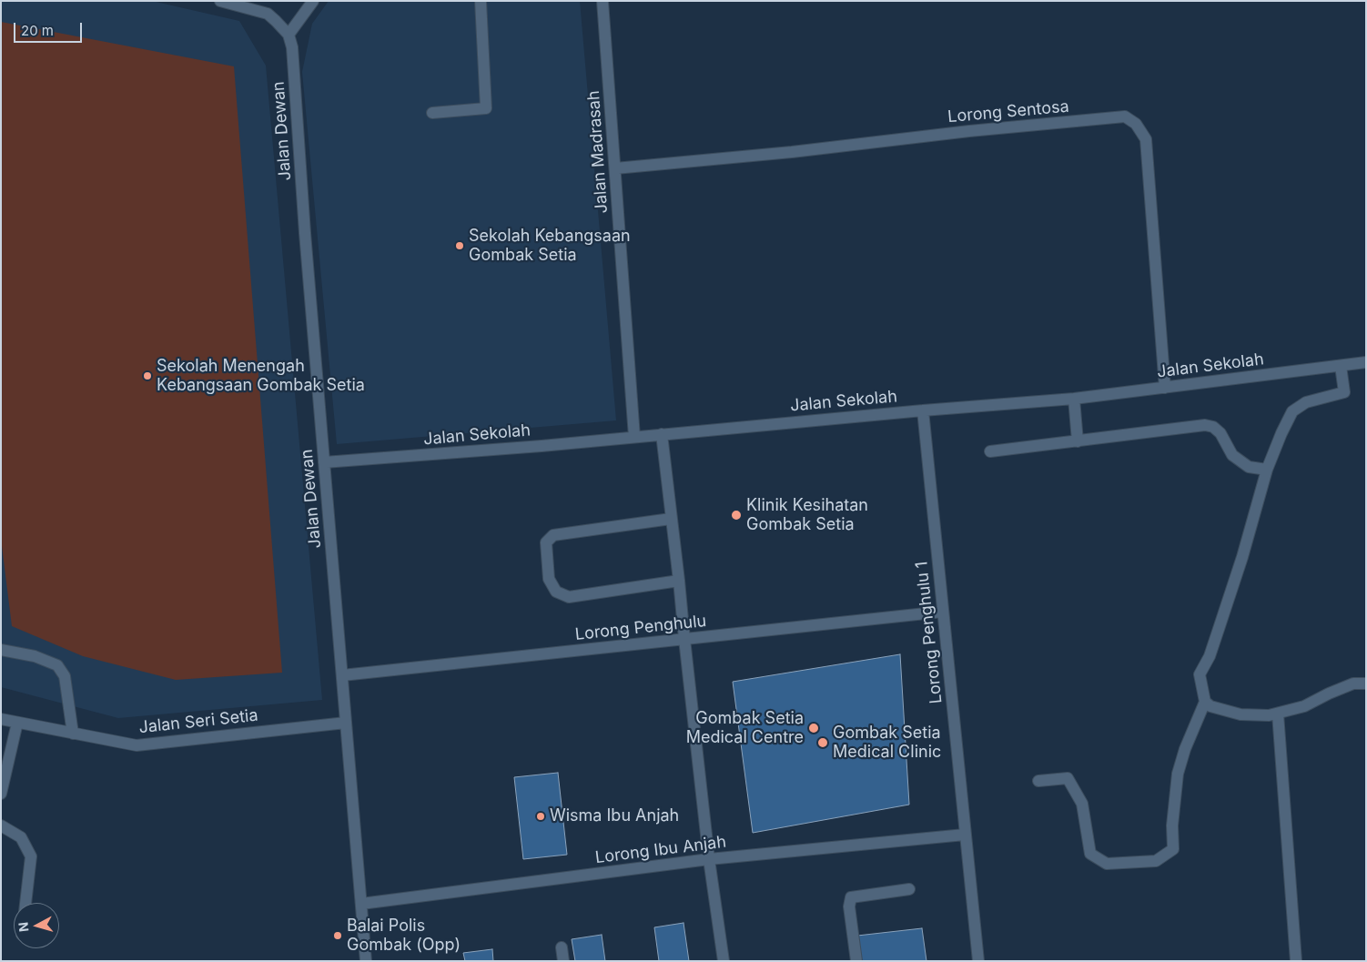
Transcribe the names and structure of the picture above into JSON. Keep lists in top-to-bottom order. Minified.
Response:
{"streets":{"street":["Lorong Sentosa","Jalan Dewan","Jalan Madrasah","Jalan Sekolah","Lorong Penghulu","Lorong Penghulu 1","Jalan Seri Setia","Lorong Ibu Anjah"]},"crossings":[["Lorong Sentosa","Jalan Madrasah"],["Lorong Sentosa","Jalan Sekolah"],["Jalan Dewan","Jalan Sekolah"],["Jalan Dewan","Lorong Penghulu"],["Jalan Dewan","Jalan Seri Setia"],["Jalan Dewan","Lorong Ibu Anjah"],["Jalan Madrasah","Jalan Sekolah"],["Jalan Sekolah","Lorong Penghulu 1"],["Lorong Penghulu","Lorong Penghulu 1"],["Lorong Penghulu 1","Lorong Ibu Anjah"]],"places":["Sekolah Kebangsaan Gombak Setia","Sekolah Menengah Kebangsaan Gombak Setia","Klinik Kesihatan Gombak Setia","Gombak Setia Medical Centre","Gombak Setia Medical Clinic","Wisma Ibu Anjah","Balai Polis Gombak (Opp)"],"scale_bar":"20 m","north":"left"}
